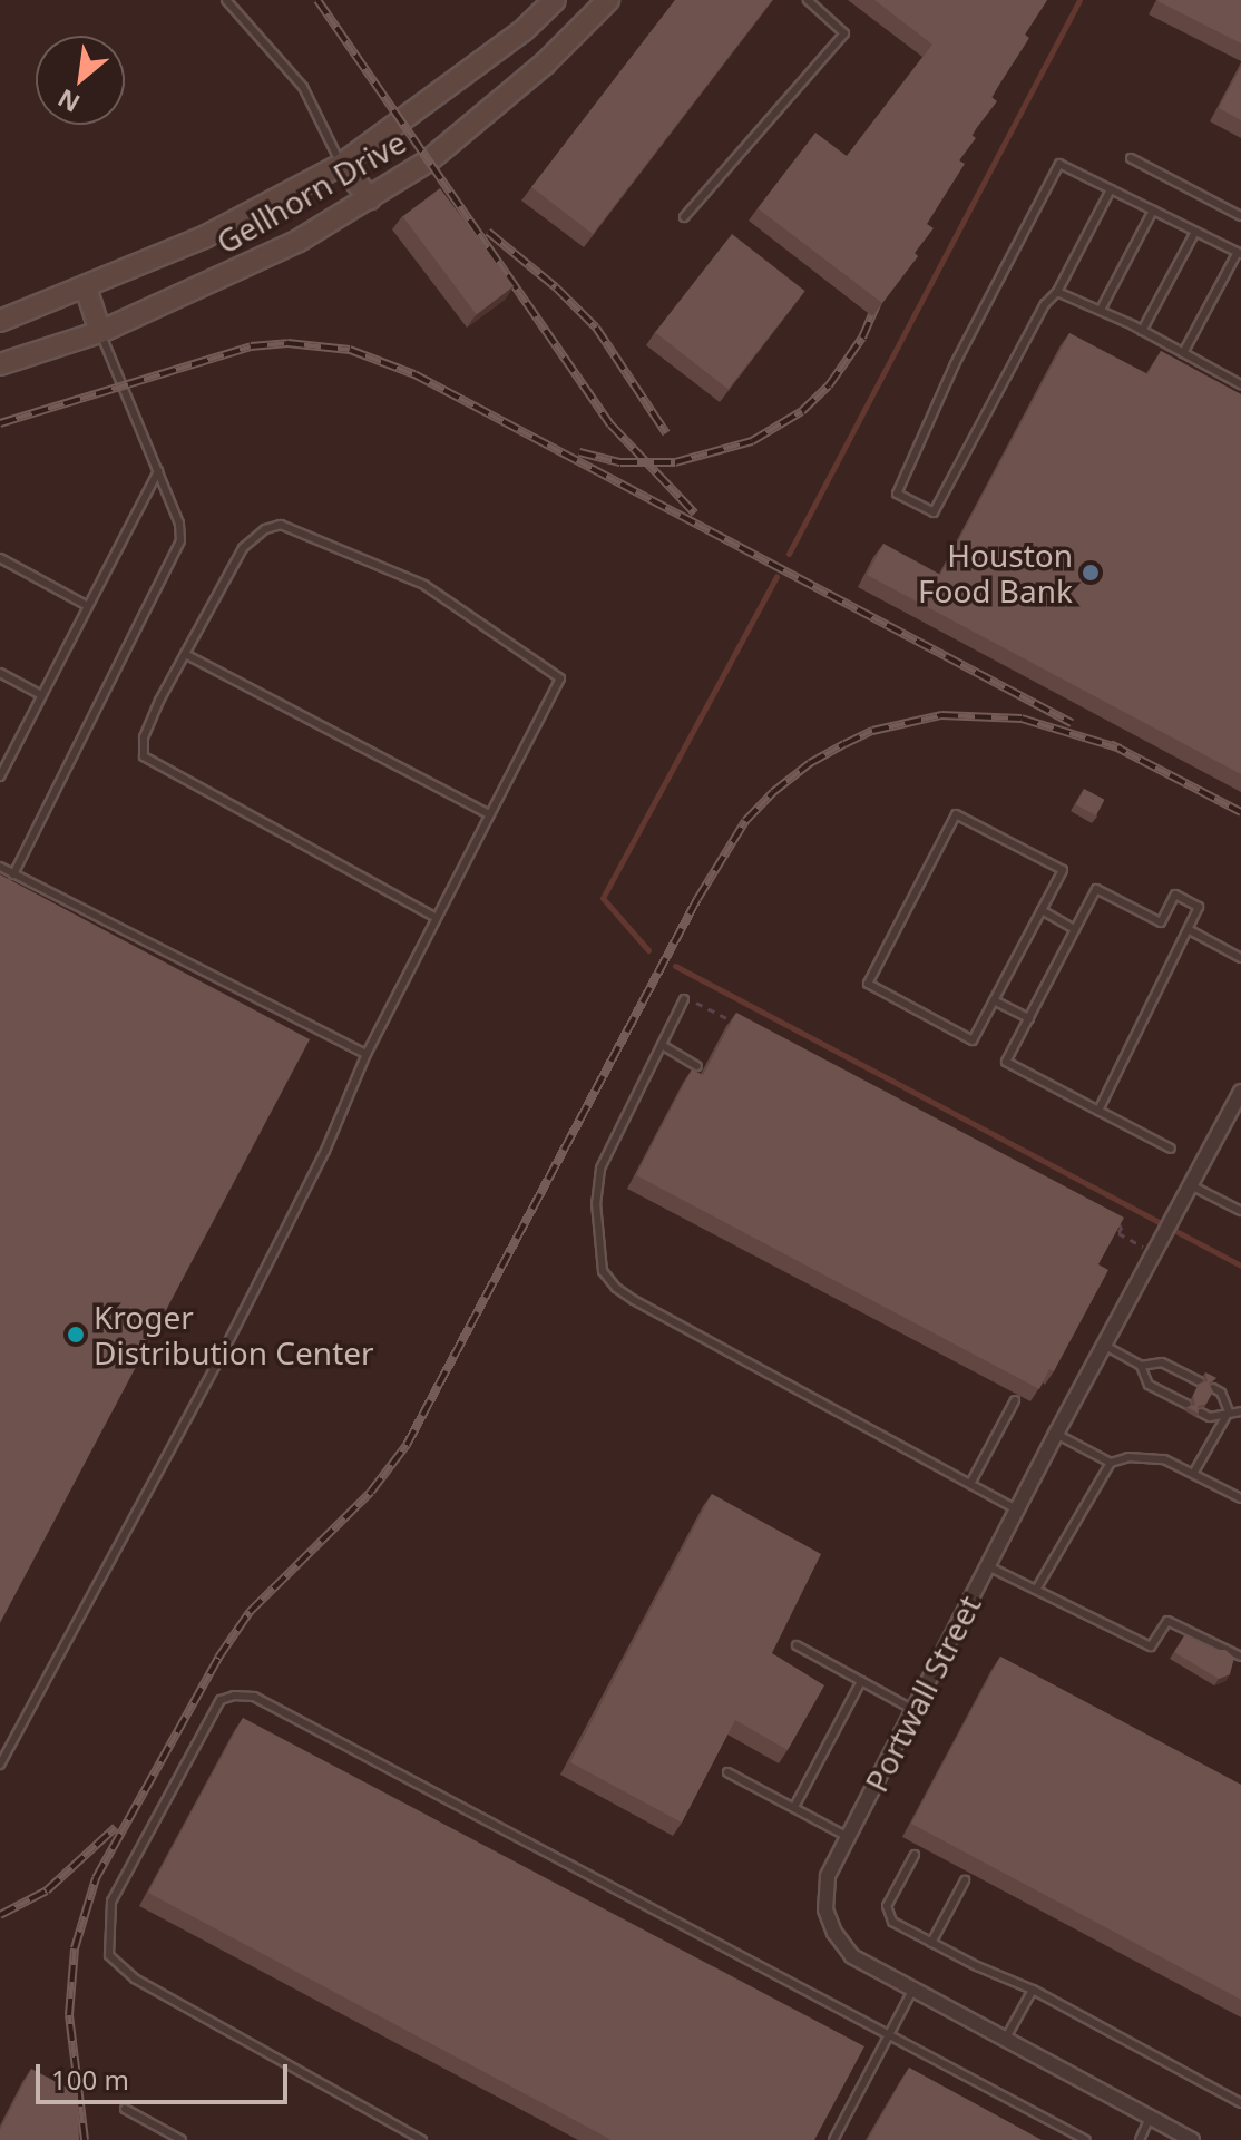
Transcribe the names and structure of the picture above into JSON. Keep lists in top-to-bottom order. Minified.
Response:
{"streets":{"main road":["Gellhorn Drive"],"street":["Portwall Street"]},"places":["Houston Food Bank","Kroger Distribution Center"],"scale_bar":"100 m","north":"bottom left"}
